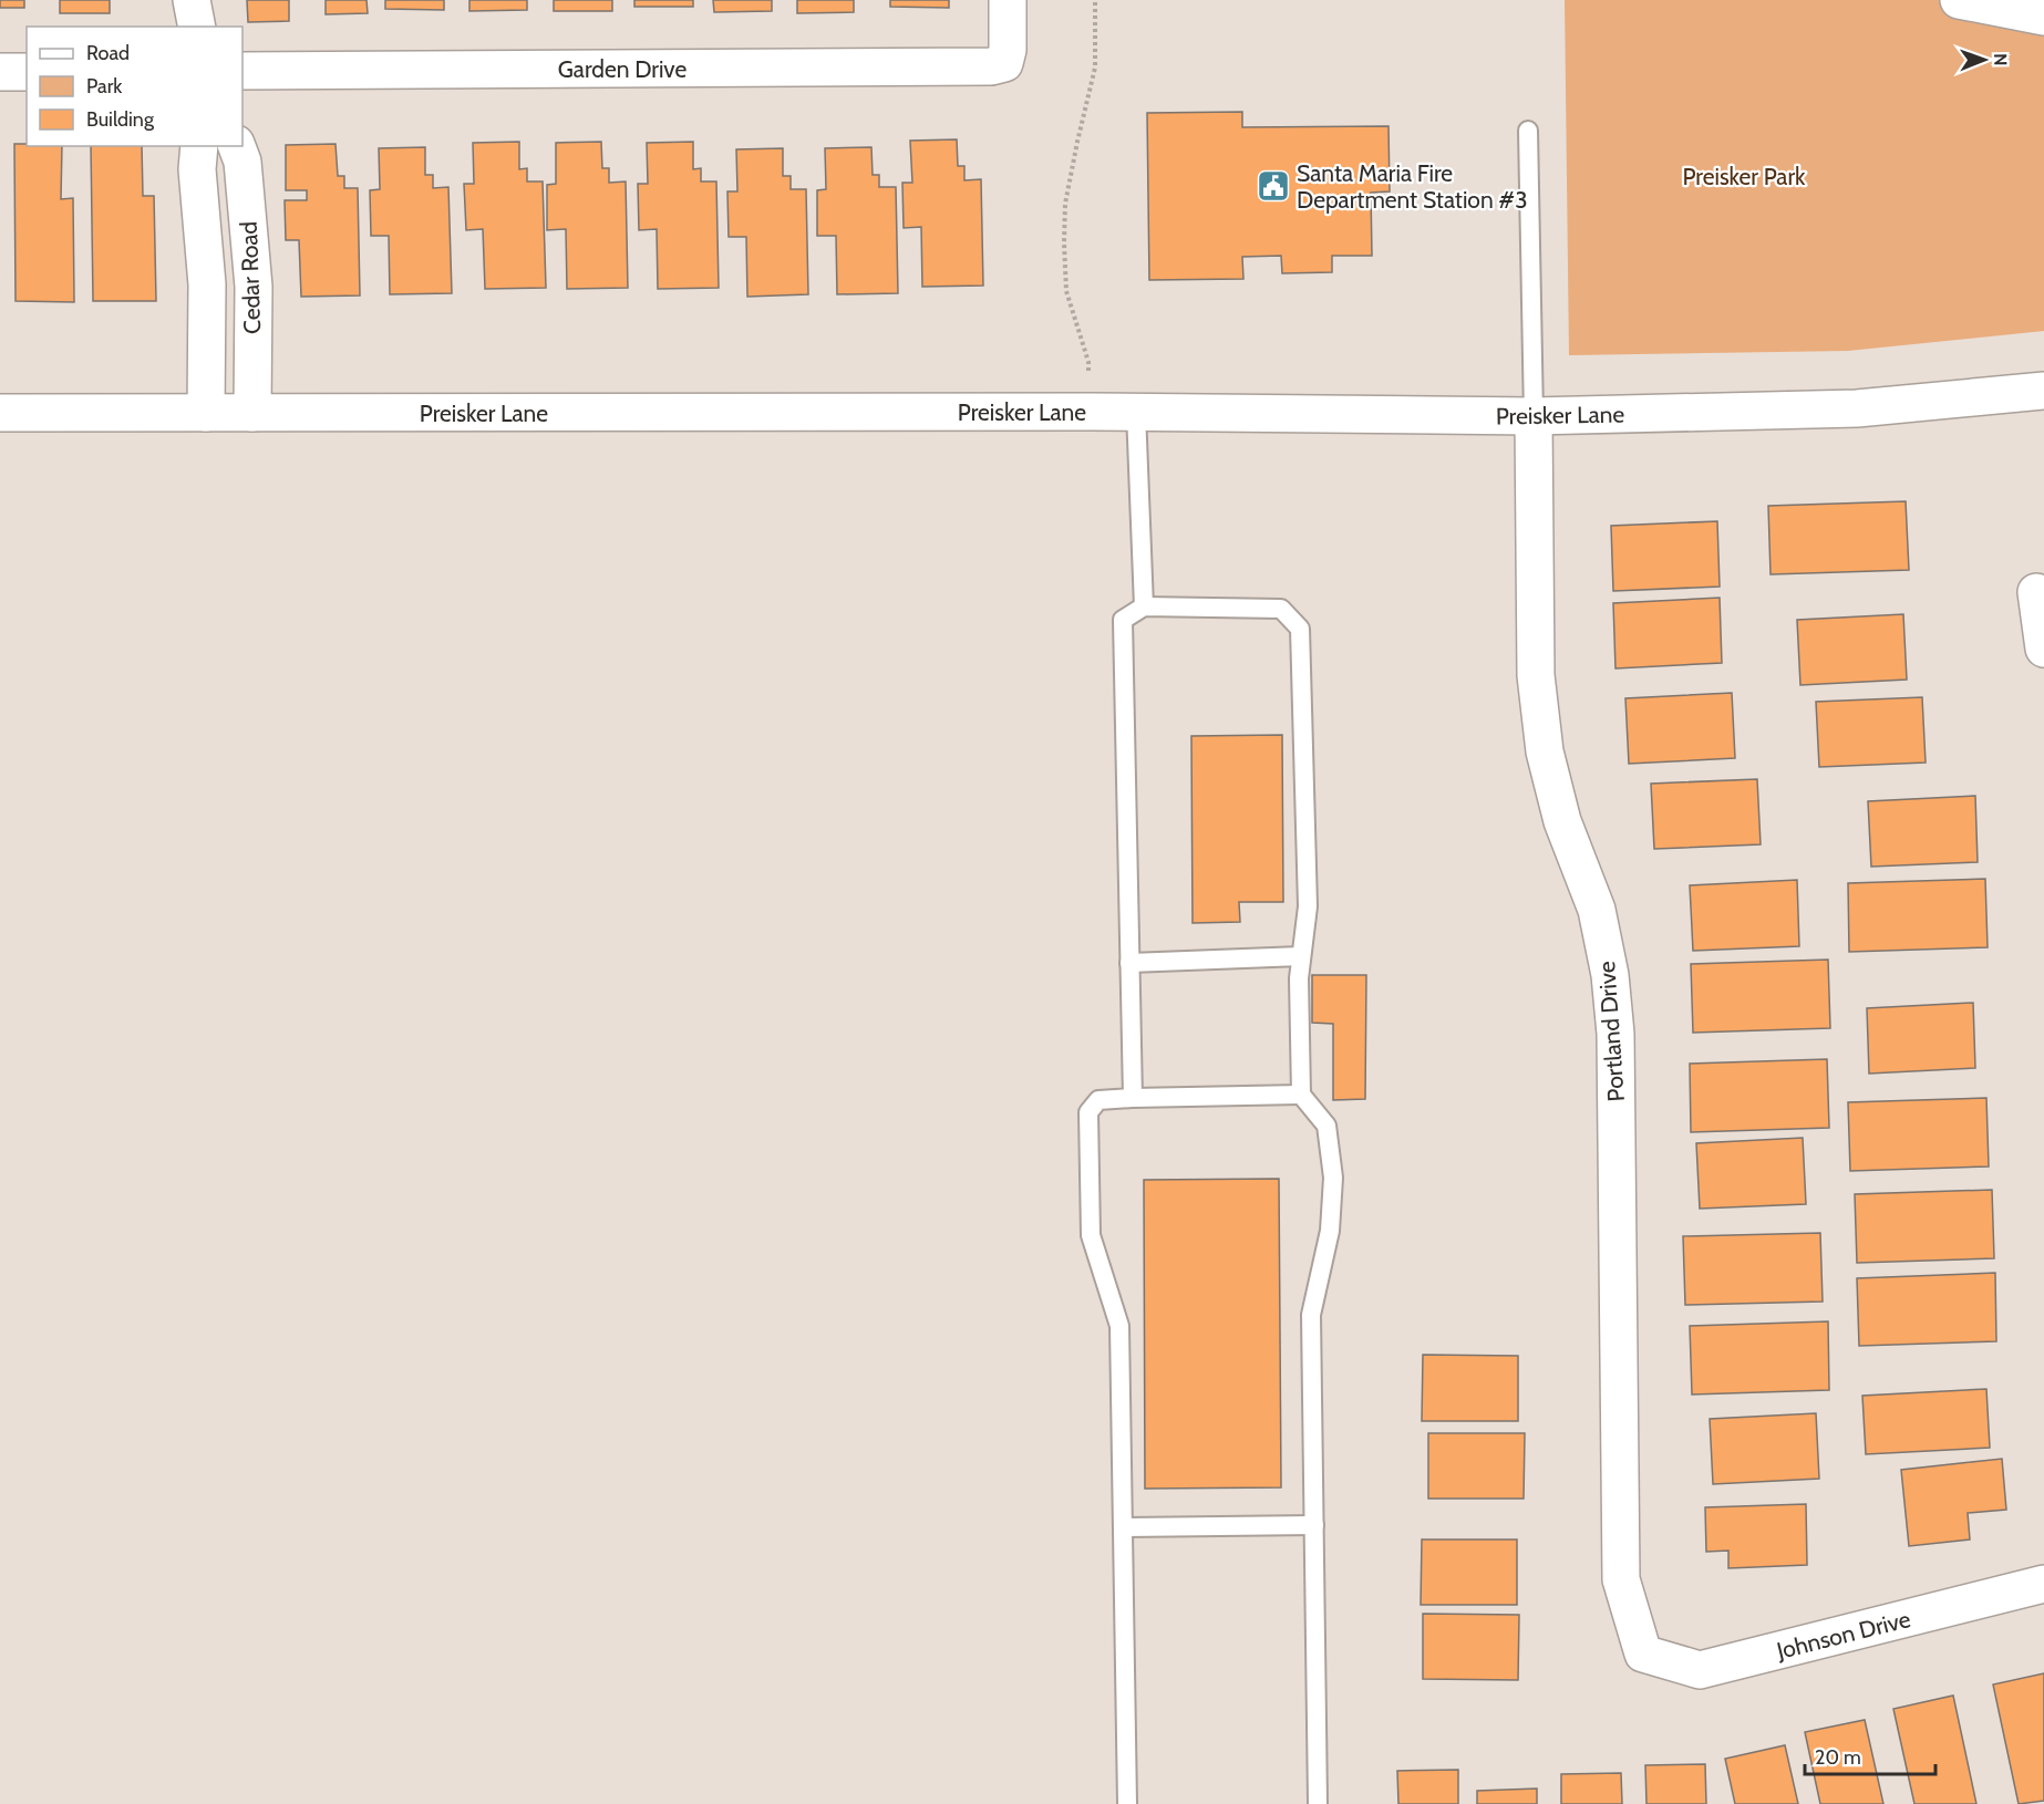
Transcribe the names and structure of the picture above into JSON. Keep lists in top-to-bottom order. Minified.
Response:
{"streets":{"street":["Garden Drive","Cedar Road","Preisker Lane","Portland Drive","Johnson Drive"]},"crossings":[["Cedar Road","Preisker Lane"],["Preisker Lane","Portland Drive"],["Portland Drive","Johnson Drive"]],"parks":["Preisker Park"],"places":{"public building":["Santa Maria Fire Department Station #3"]},"legend":["Road","Park","Building"],"scale_bar":"20 m","north":"right"}
